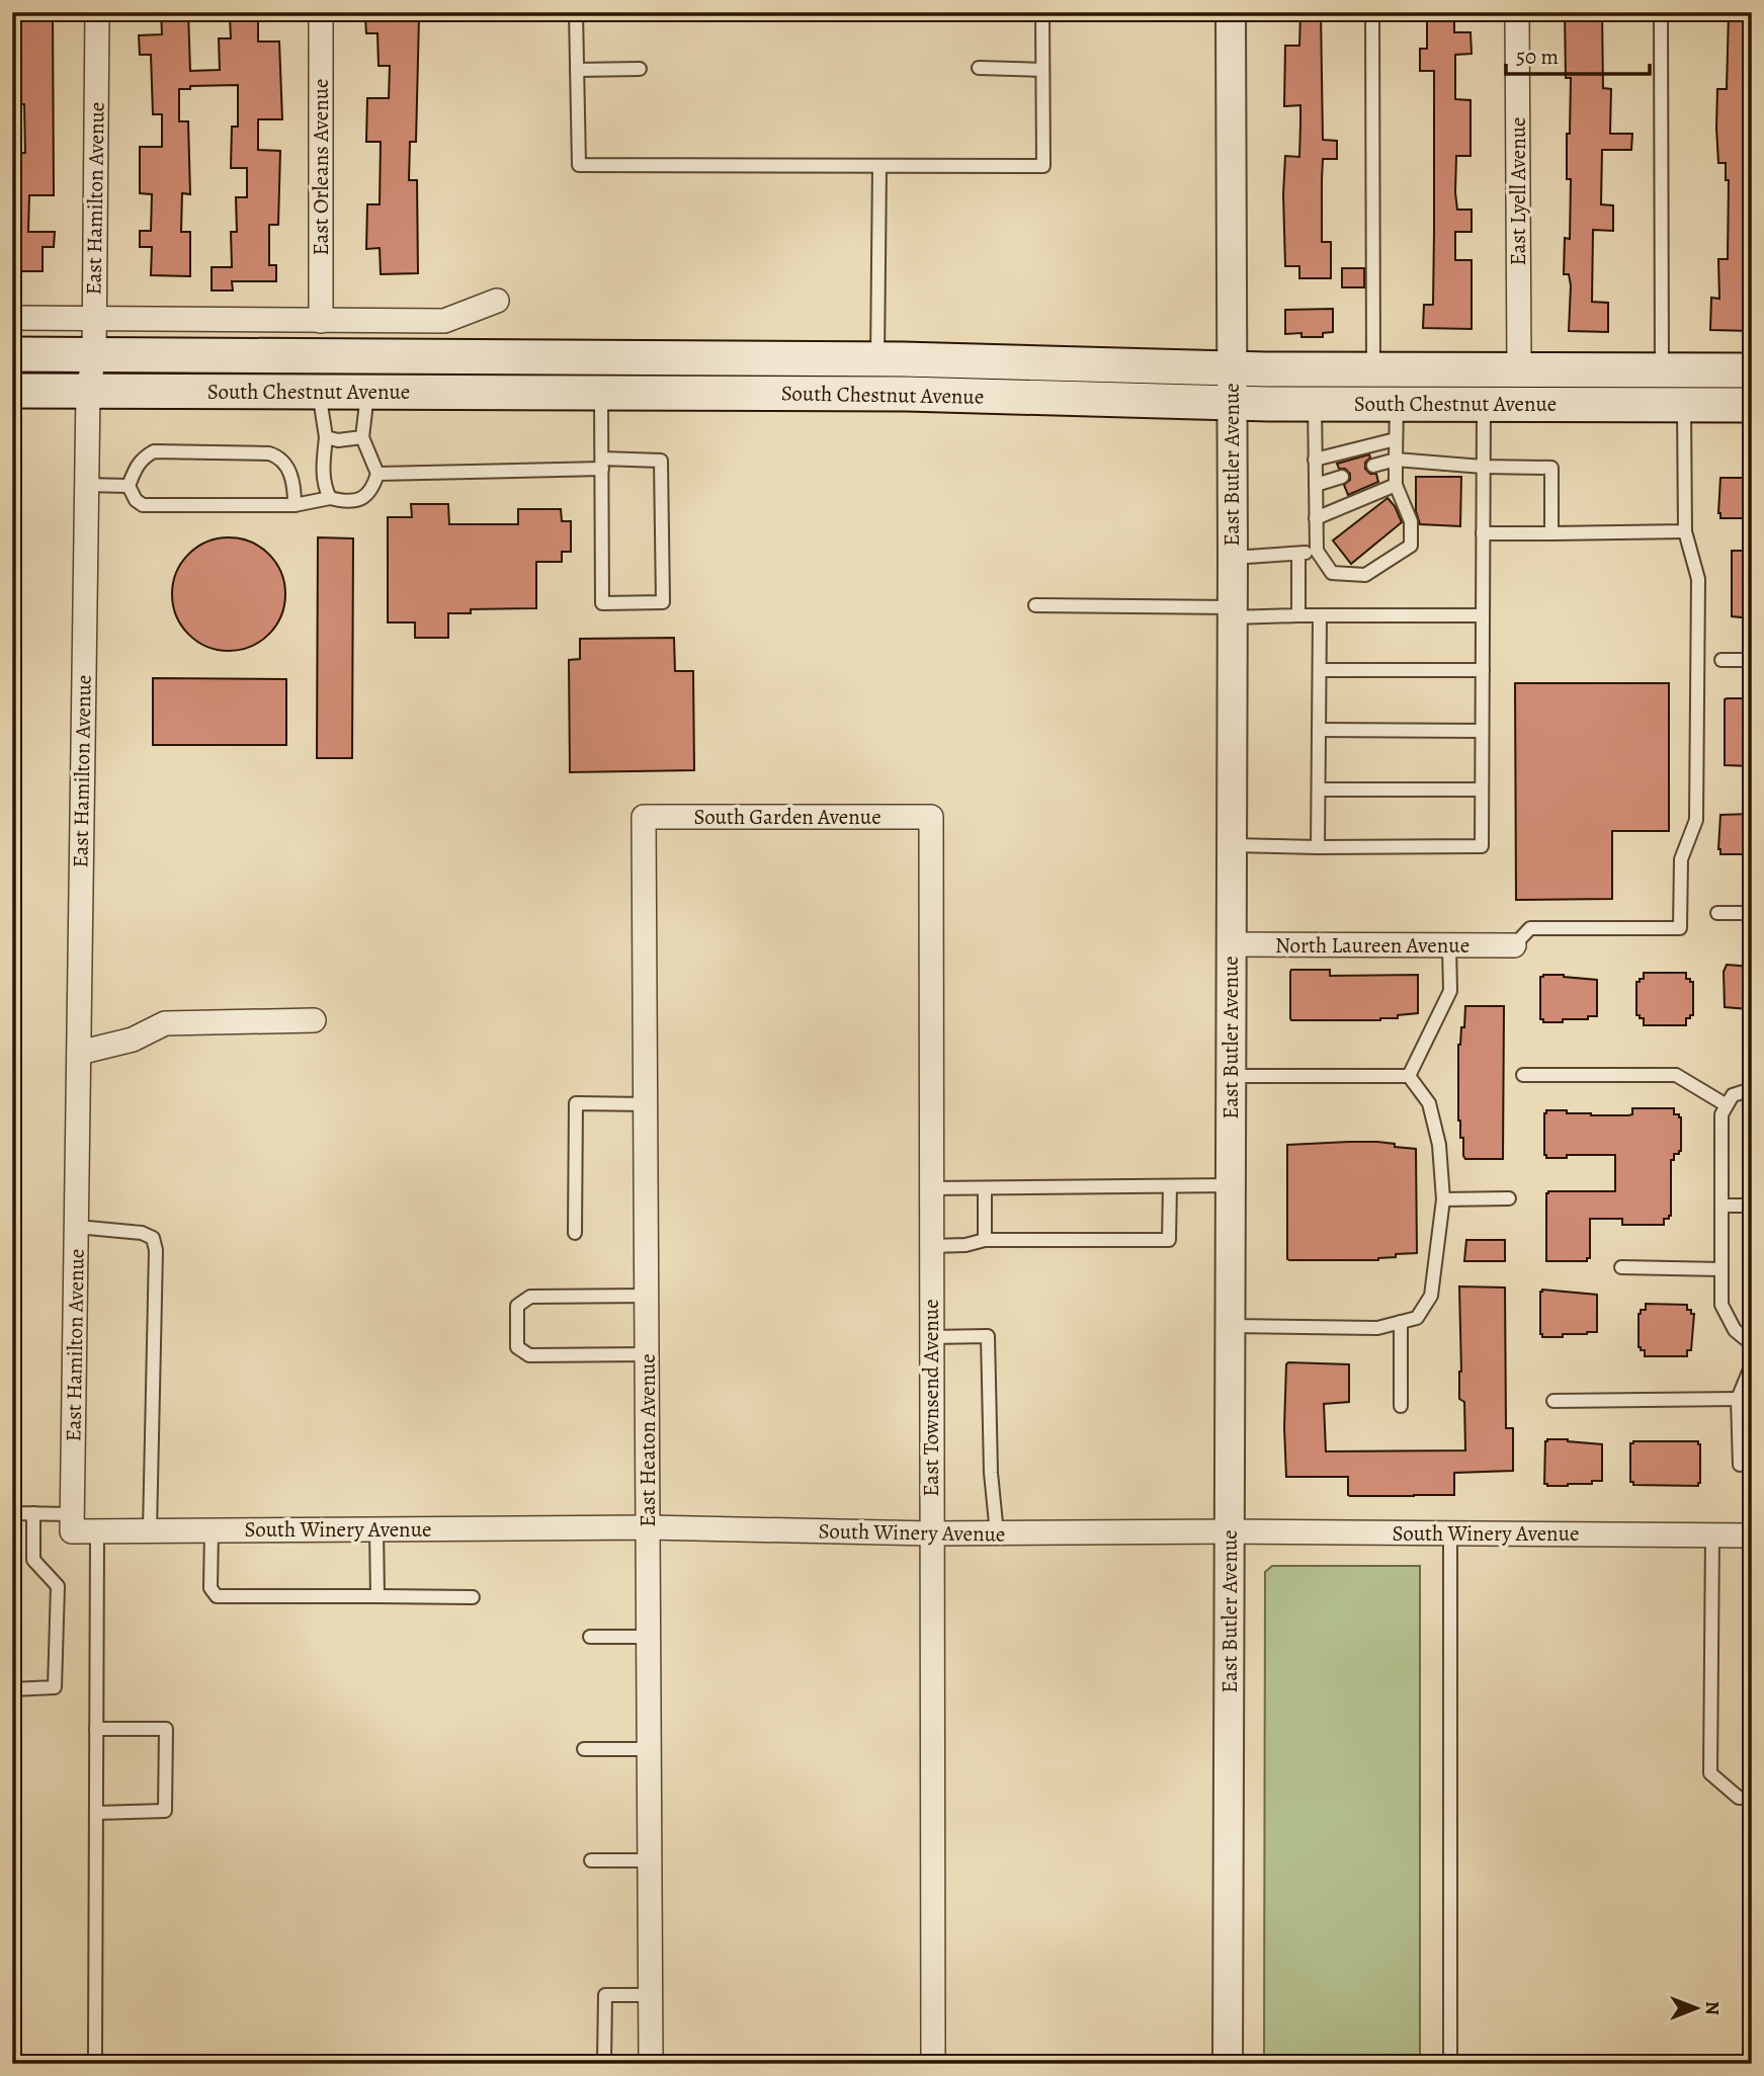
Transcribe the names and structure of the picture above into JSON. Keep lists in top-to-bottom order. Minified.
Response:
{"streets":{"main road":["South Chestnut Avenue"],"street":["East Orleans Avenue","East Lyell Avenue","East Hamilton Avenue","East Butler Avenue","South Garden Avenue","North Laureen Avenue","East Townsend Avenue","East Heaton Avenue","South Winery Avenue"]},"crossings":[["East Lyell Avenue","South Chestnut Avenue"],["East Hamilton Avenue","South Chestnut Avenue"],["East Hamilton Avenue","South Winery Avenue"],["South Chestnut Avenue","East Butler Avenue"],["East Butler Avenue","North Laureen Avenue"],["East Butler Avenue","South Winery Avenue"],["South Garden Avenue","East Townsend Avenue"],["South Garden Avenue","East Heaton Avenue"],["East Townsend Avenue","South Winery Avenue"],["East Heaton Avenue","South Winery Avenue"]],"scale_bar":"50 m","north":"right"}
